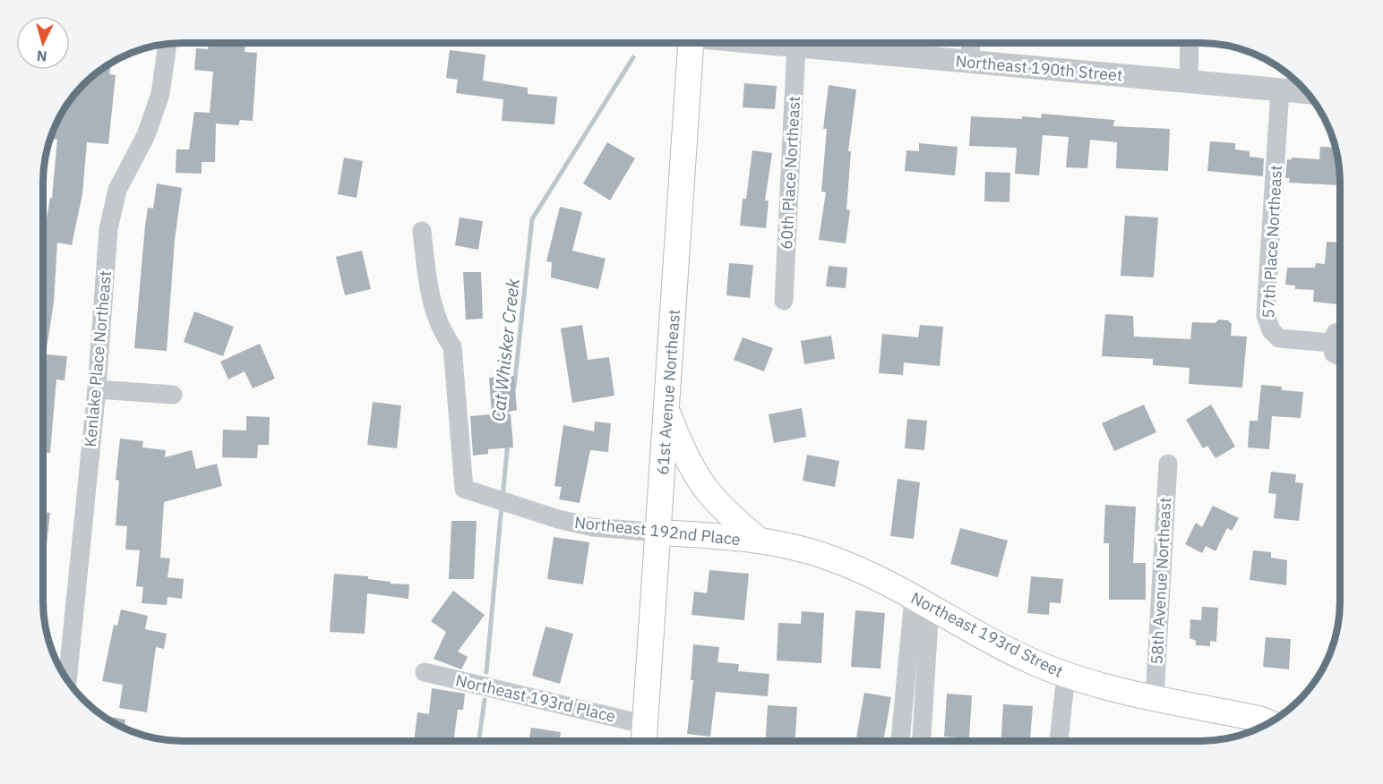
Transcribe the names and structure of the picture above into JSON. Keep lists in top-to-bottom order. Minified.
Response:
{"streets":{"main road":["61st Avenue Northeast","Northeast 192nd Place","Northeast 193rd Street"],"street":["Northeast 190th Street","60th Place Northeast","57th Place Northeast","Kenlake Place Northeast","58th Avenue Northeast","Northeast 193rd Place"]},"crossings":[["Northeast 190th Street","60th Place Northeast"],["Northeast 190th Street","57th Place Northeast"],["61st Avenue Northeast","Northeast 192nd Place"],["61st Avenue Northeast","Northeast 193rd Place"],["Northeast 192nd Place","Northeast 193rd Street"],["58th Avenue Northeast","Northeast 193rd Street"]],"water":["Cat Whisker Creek"],"north":"bottom"}
